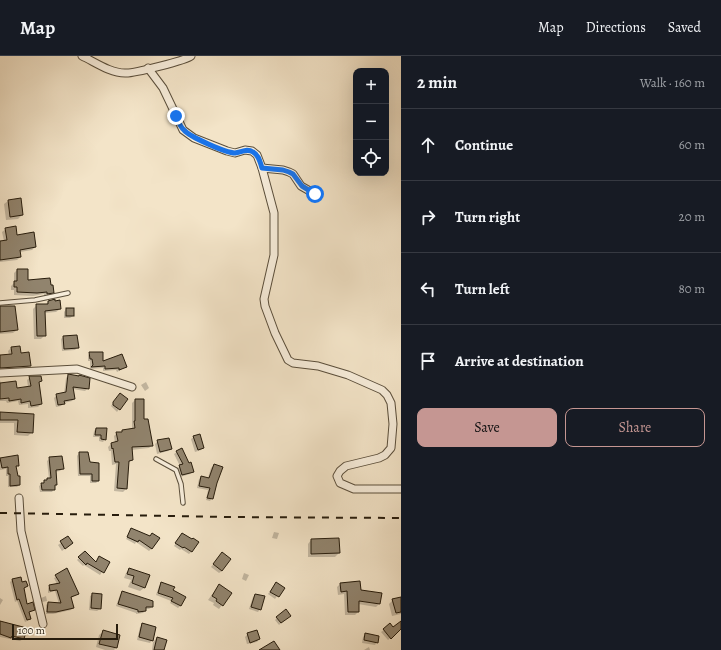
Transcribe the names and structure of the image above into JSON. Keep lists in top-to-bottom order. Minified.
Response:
{"scale_bar":"100 m","page":{"header":"Map","nav":["Map","Directions","Saved"],"heading":["2 min","Walk · 160 m"],"map_buttons":["+","−"],"list":[["Continue","60 m"],["Turn right","20 m"],["Turn left","80 m"],"Arrive at destination"],"buttons":["Save","Share"],"scale":"100 m"}}
